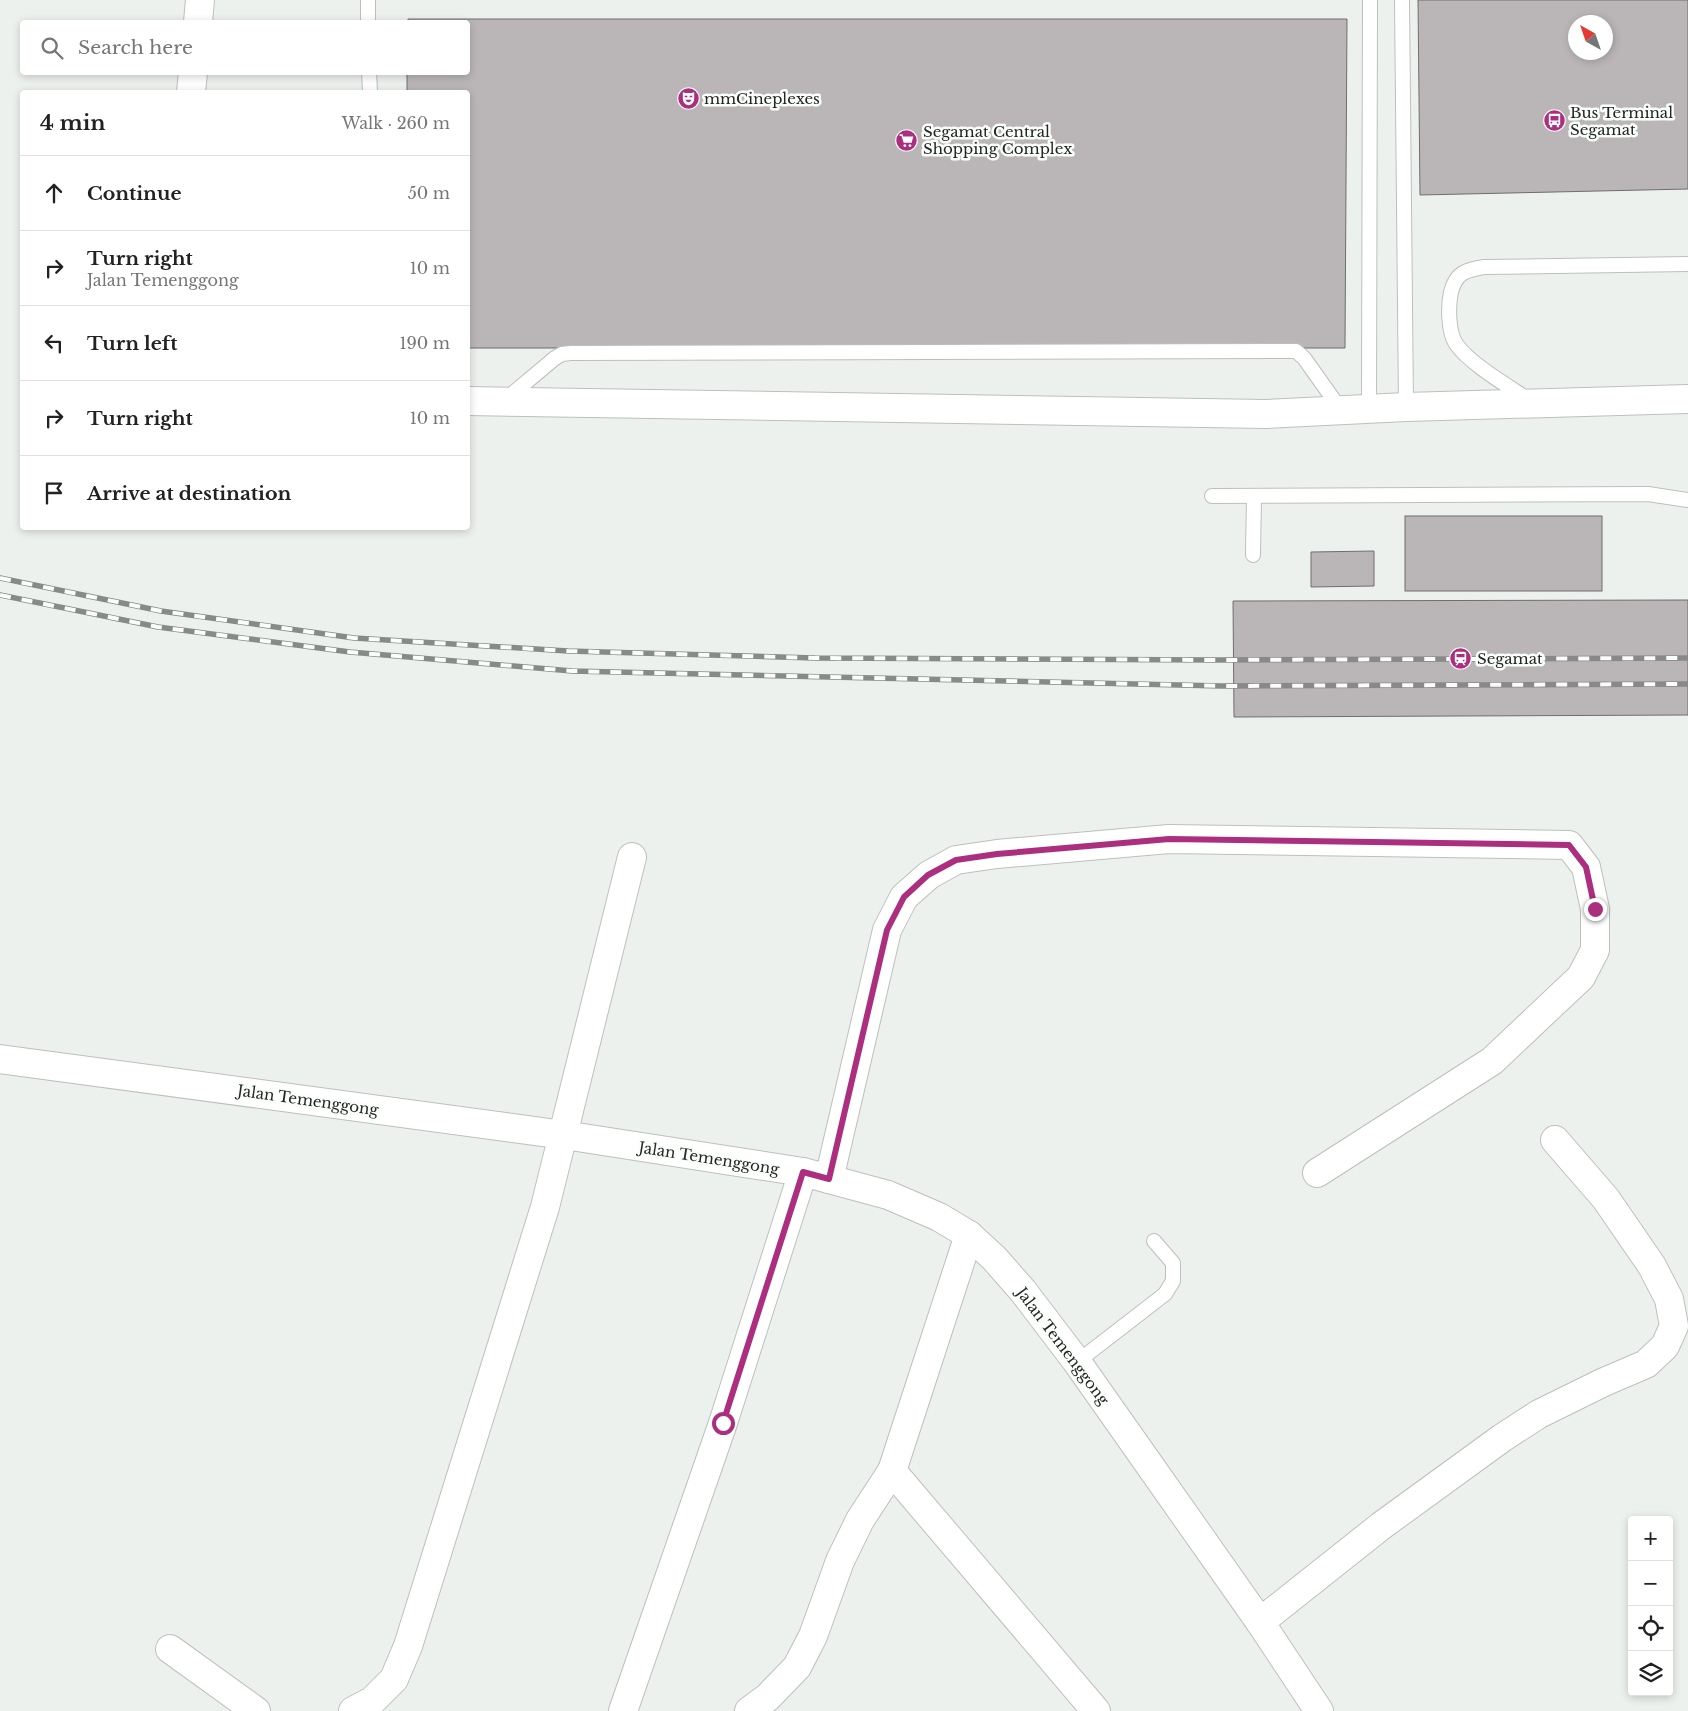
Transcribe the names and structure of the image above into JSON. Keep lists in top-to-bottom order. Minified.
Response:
{"streets":{"street":["Jalan Temenggong"]},"places":{"theatre":["mmCineplexes"],"bus stop":["Bus Terminal Segamat"],"supermarket":["Segamat Central Shopping Complex"],"station":["Segamat"]},"north":"top left","page":{"search":"Search here","heading":["4 min","Walk · 260 m"],"list":[["Continue","50 m"],["Turn right","Jalan Temenggong","10 m"],["Turn left","190 m"],["Turn right","10 m"],"Arrive at destination"],"map_buttons":["+","−"]}}
